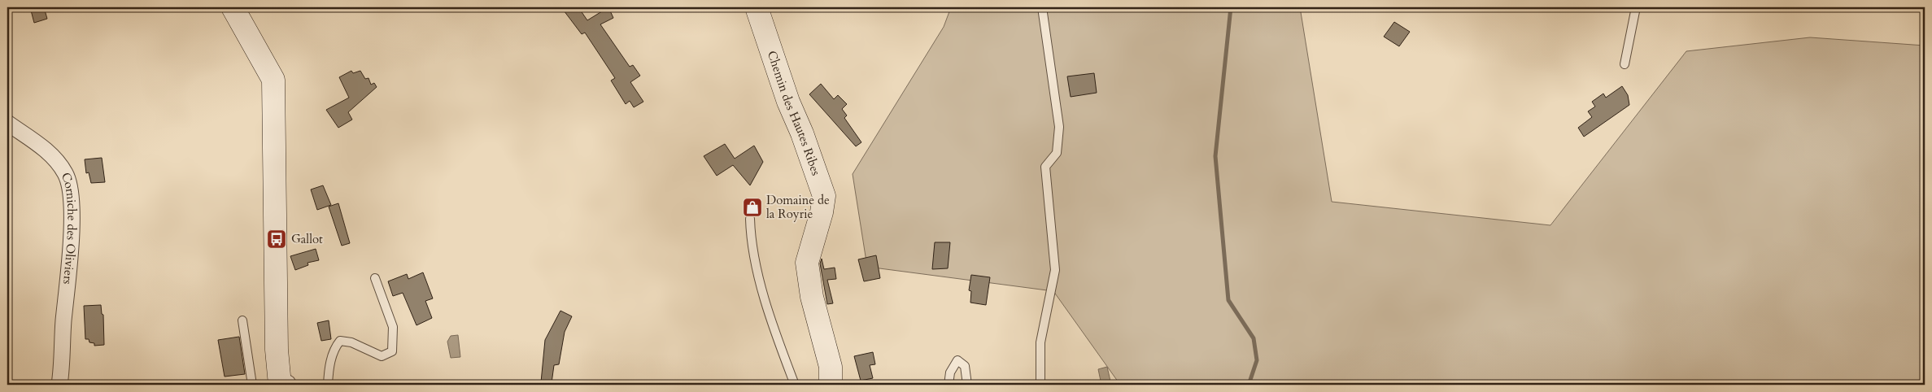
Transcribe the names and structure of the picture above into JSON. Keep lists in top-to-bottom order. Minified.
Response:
{"streets":{"street":["Chemin des Hautes Ribes","Corniche des Oliviers"]},"places":{"shop":["Domaine de la Royrie"],"bus stop":["Gallot"]}}
